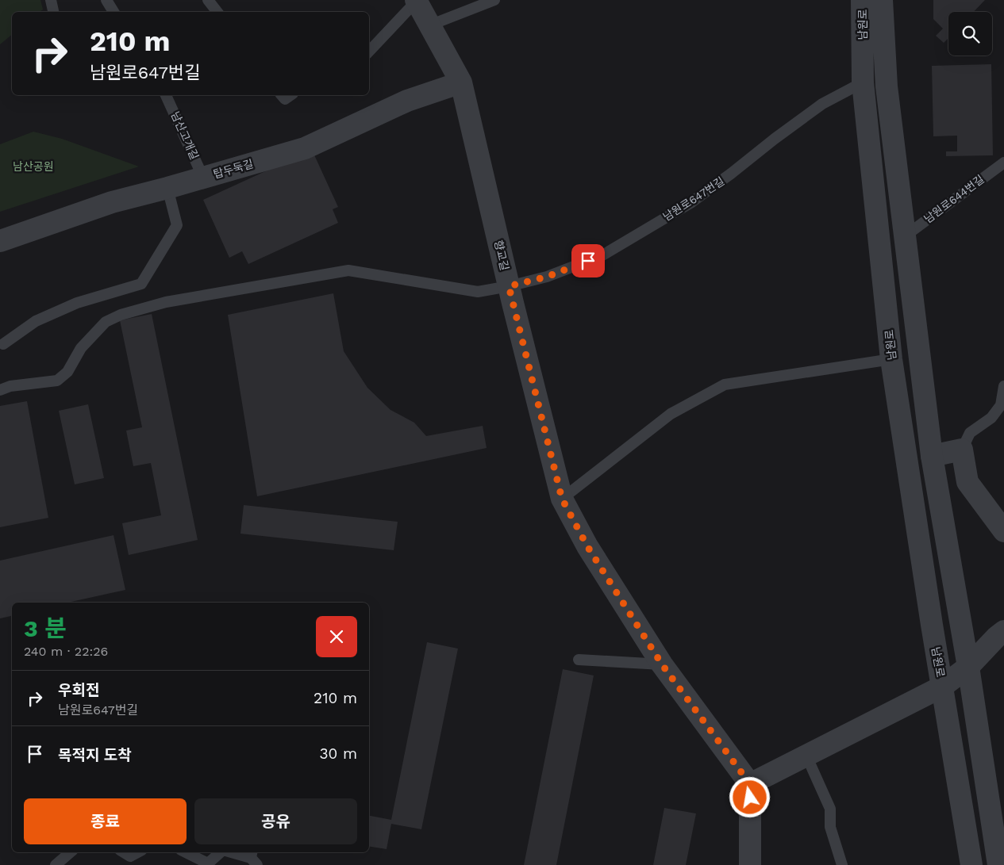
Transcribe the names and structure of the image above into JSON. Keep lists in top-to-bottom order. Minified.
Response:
{"streets":{"street":["남원로","탑두둑길","향교길"],"lane":["남산고개길","남원로647번길","남원로644번길"]},"crossings":[["남원로","남원로647번길"],["남원로","남원로644번길"],["남원로","향교길"],["남산고개길","탑두둑길"],["탑두둑길","향교길"],["남원로647번길","향교길"]],"parks":["남산공원"],"page":{"turn":["210 m","남원로647번길"],"heading":["3 분","240 m · 22:26"],"list":[{"name":"우회전","note":"남원로647번길","value":"210 m"},{"name":"목적지 도착","value":"30 m"}],"buttons":["종료","공유"]}}
